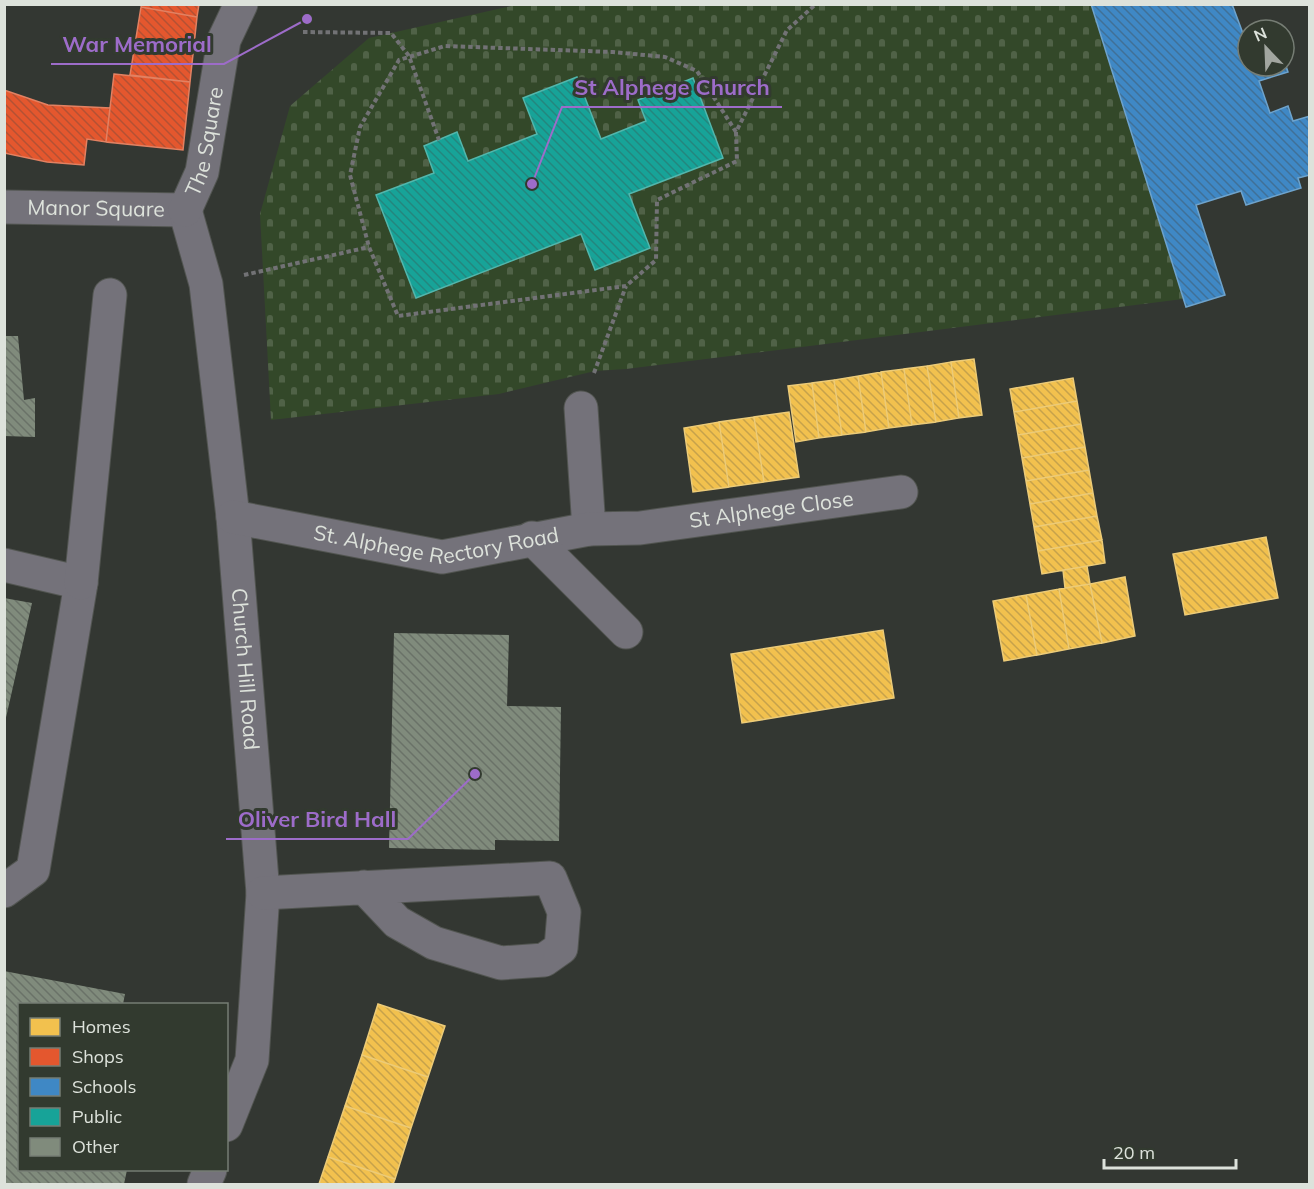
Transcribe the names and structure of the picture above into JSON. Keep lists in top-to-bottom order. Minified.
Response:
{"streets":{"street":["The Square","Manor Square","St Alphege Close","St. Alphege Rectory Road","Church Hill Road"]},"crossings":[["The Square","Manor Square"],["The Square","Church Hill Road"],["Manor Square","Church Hill Road"],["St Alphege Close","St. Alphege Rectory Road"],["St. Alphege Rectory Road","Church Hill Road"]],"places":["War Memorial","St Alphege Church","Oliver Bird Hall"],"legend":["Homes","Shops","Schools","Public","Other"],"scale_bar":"20 m","north":"top left"}
